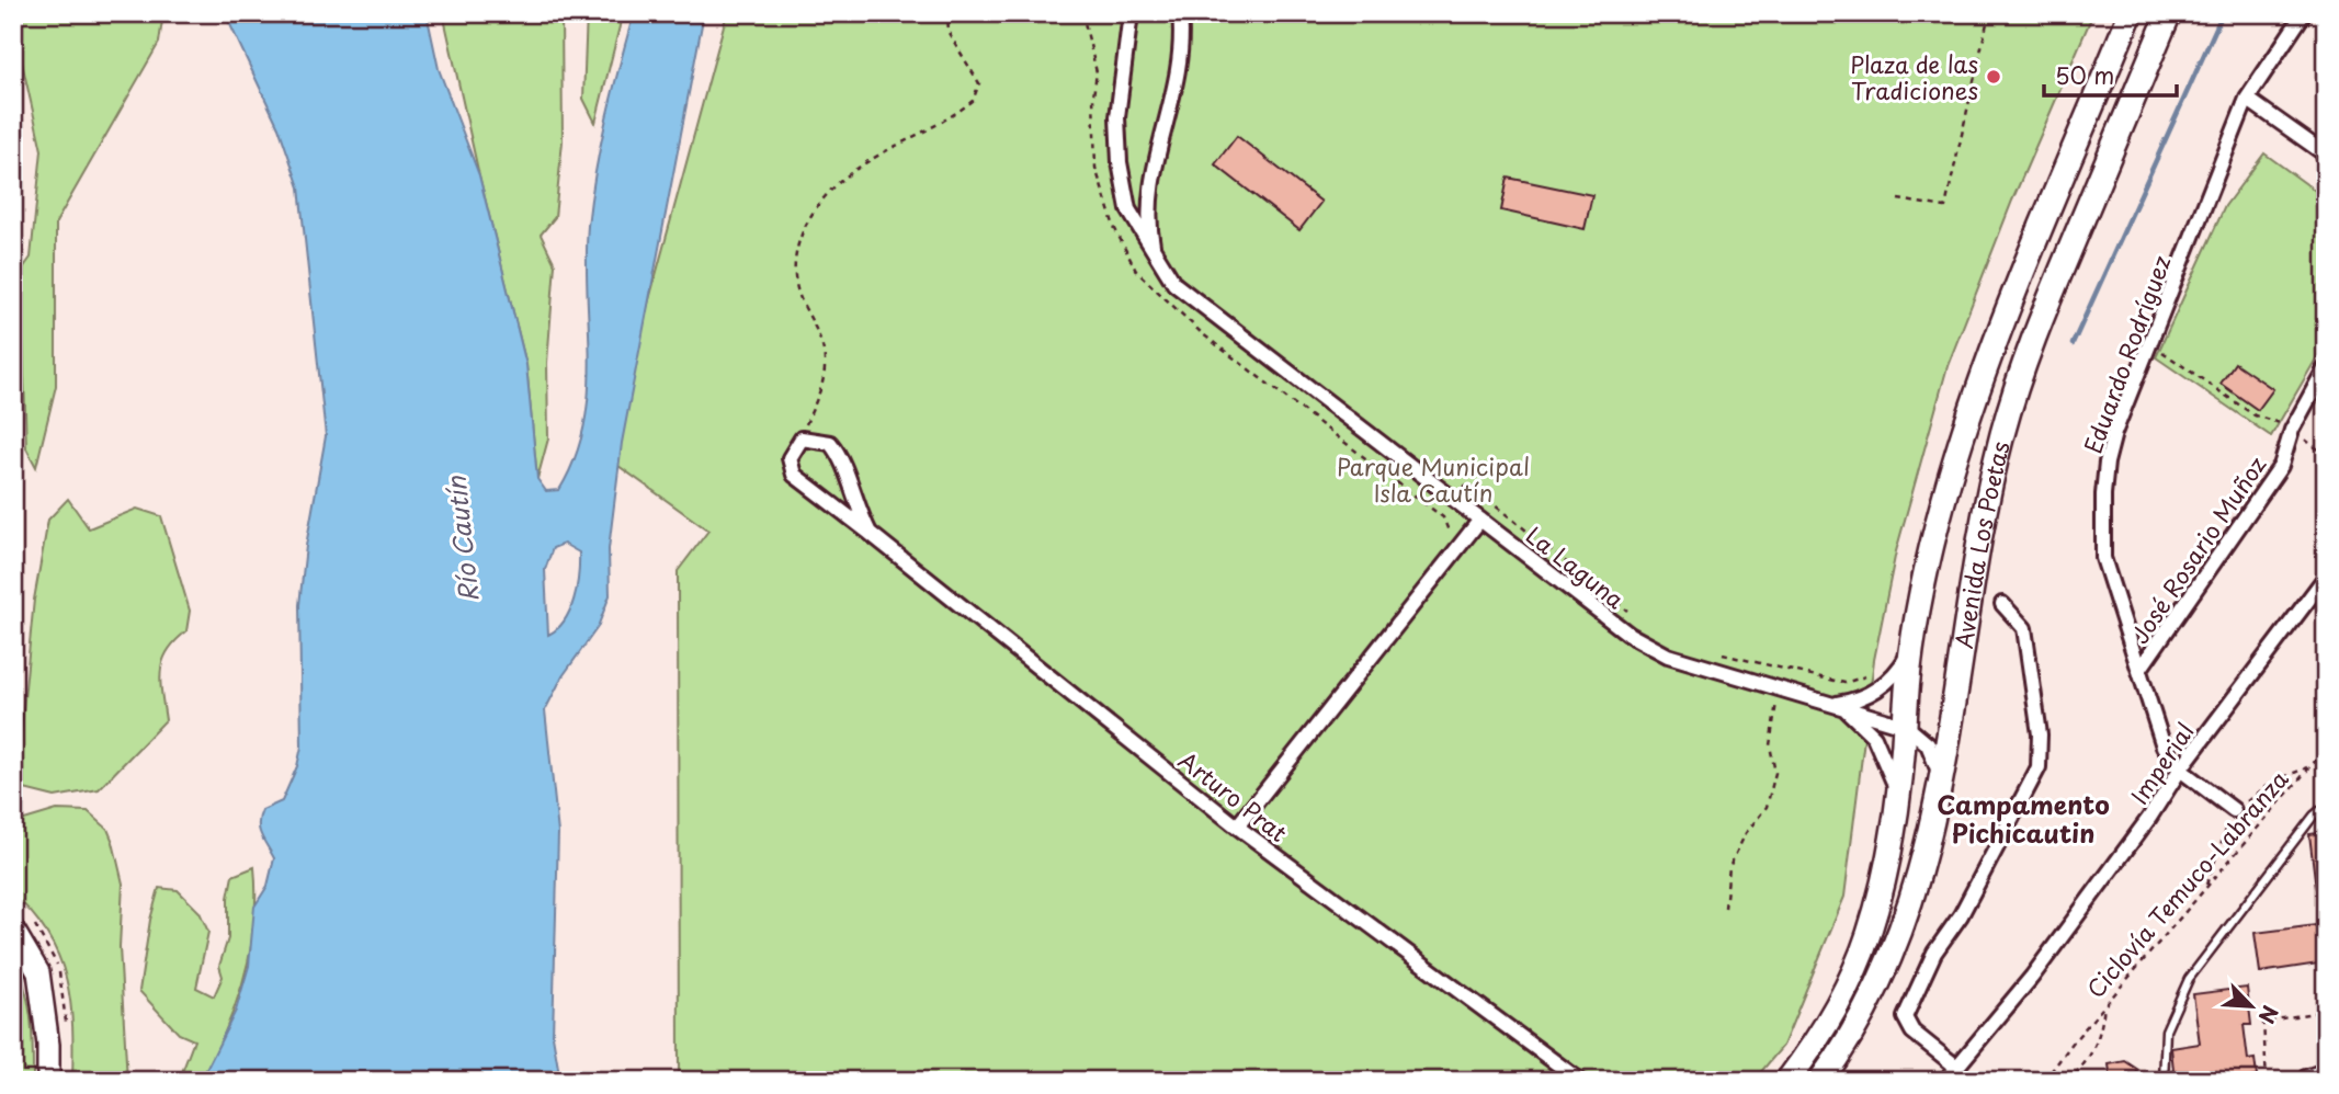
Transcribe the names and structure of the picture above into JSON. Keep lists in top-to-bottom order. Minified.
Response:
{"streets":{"main road":["Avenida Los Poetas"],"street":["Eduardo Rodríguez","José Rosario Muñoz","La Laguna","Imperial","Arturo Prat"],"path":["Ciclovía Temuco-Labranza"]},"crossings":[["Eduardo Rodríguez","José Rosario Muñoz"],["Eduardo Rodríguez","Imperial"]],"districts":["Campamento Pichicautin"],"water":["Río Cautín"],"parks":["Parque Municipal Isla Cautín"],"places":["Plaza de las Tradiciones"],"scale_bar":"50 m","north":"bottom right"}
